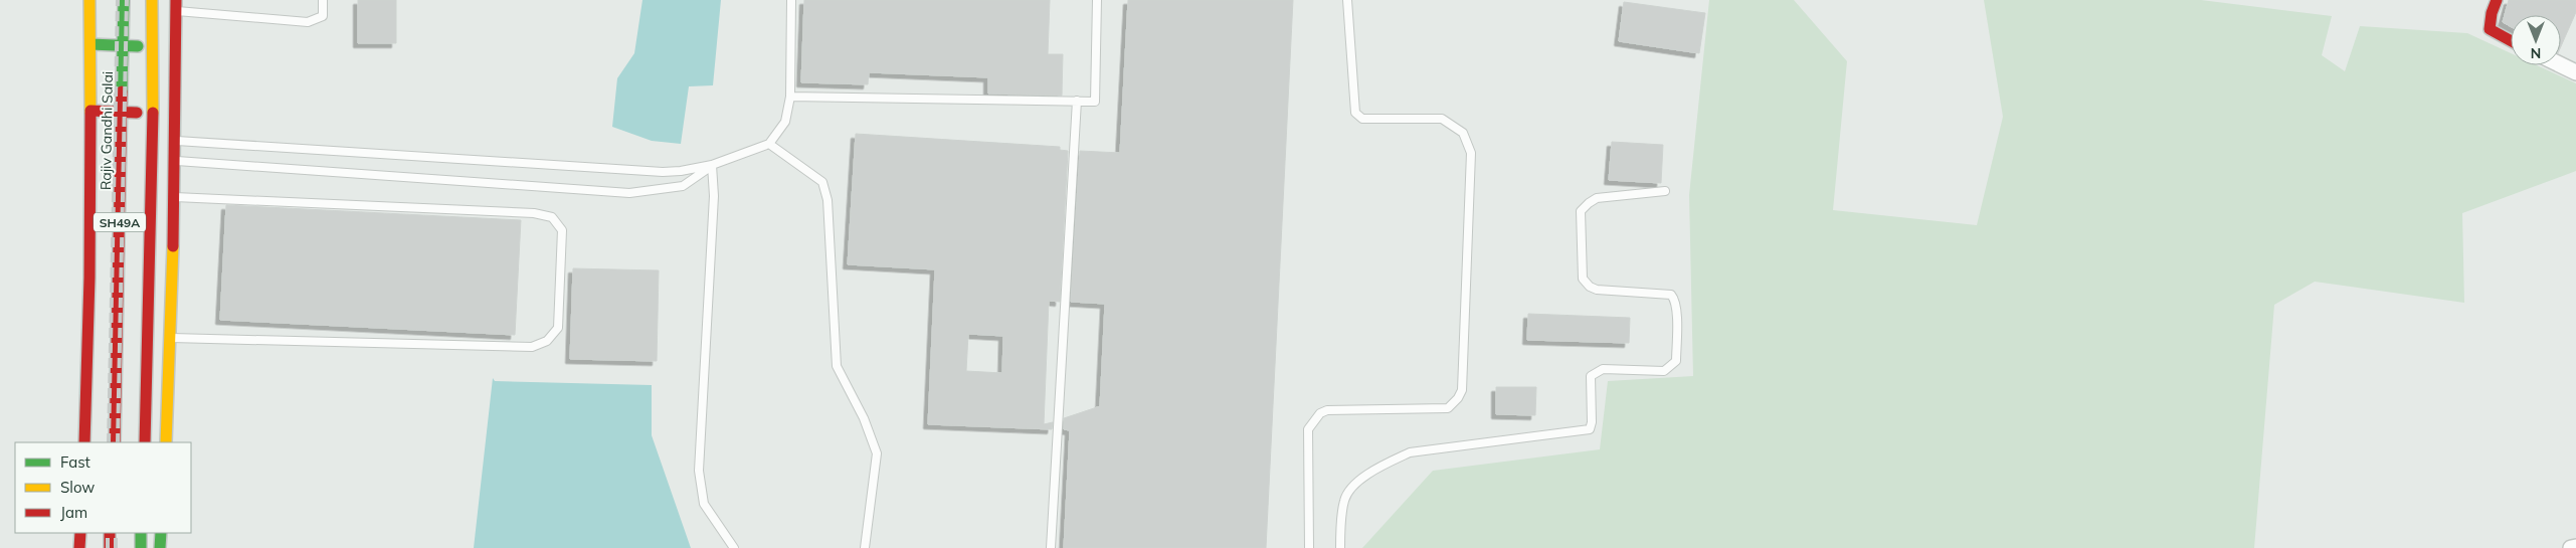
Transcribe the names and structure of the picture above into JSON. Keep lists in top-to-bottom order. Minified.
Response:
{"streets":{"main road":["Rajiv Gandhi Salai","SH49A"]},"legend":["Fast","Slow","Jam"],"north":"bottom"}
